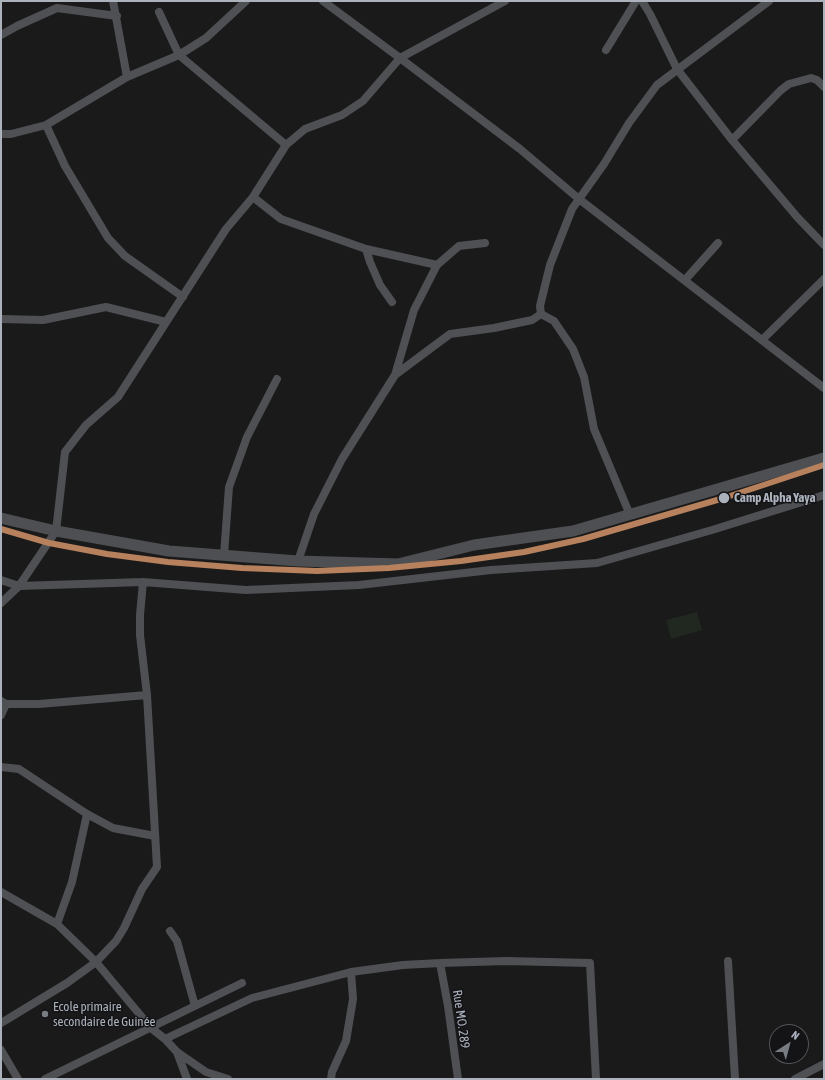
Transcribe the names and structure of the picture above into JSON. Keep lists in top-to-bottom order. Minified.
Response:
{"streets":{"street":["Rue MO. 289"]},"places":["Camp Alpha Yaya","Ecole primaire secondaire de Guinée"],"north":"top right"}
